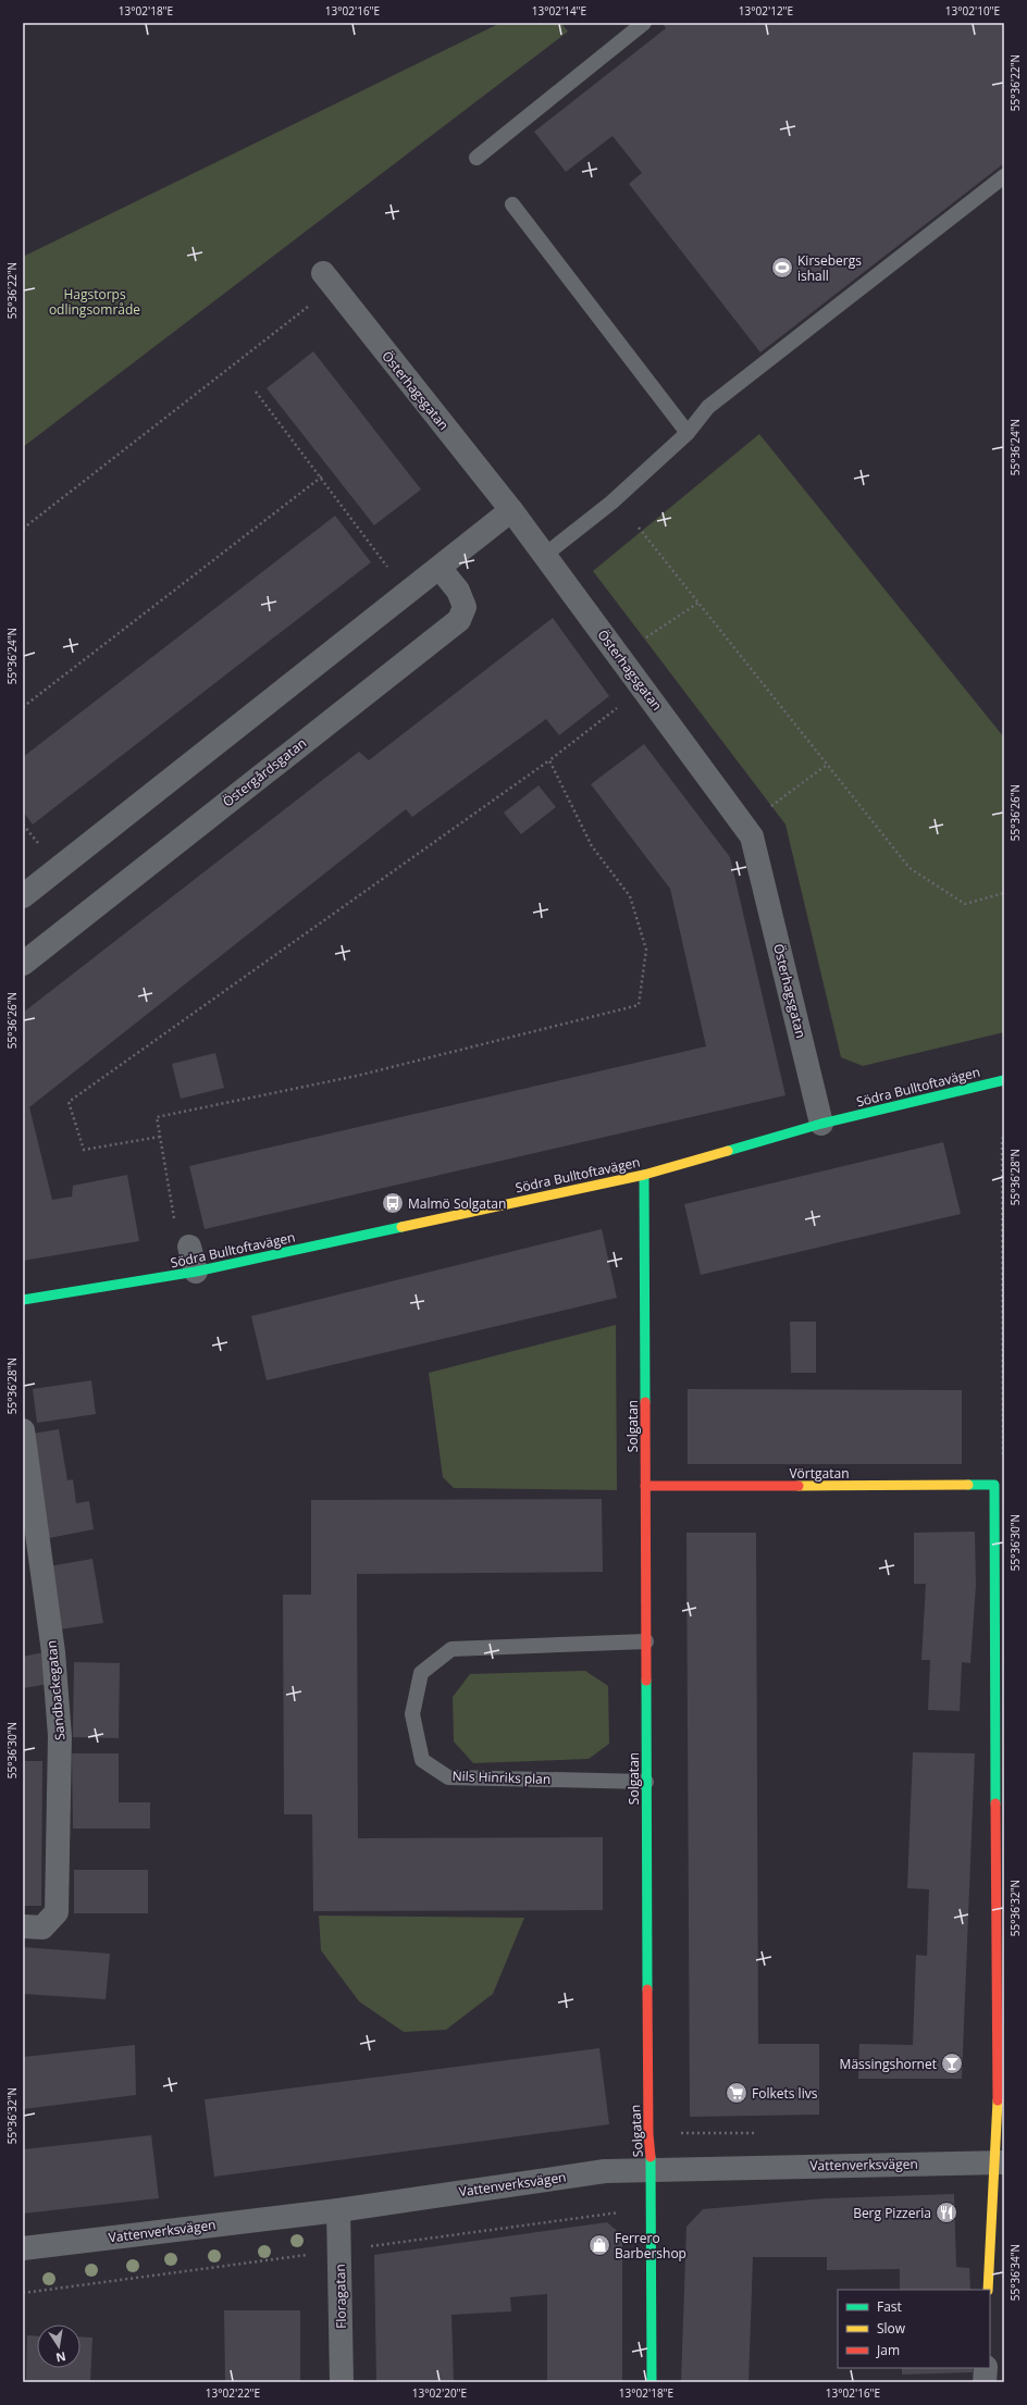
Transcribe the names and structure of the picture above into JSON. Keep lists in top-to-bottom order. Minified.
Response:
{"streets":{"street":["Österhagsgatan","Östergårdsgatan","Södra Bulltoftavägen","Solgatan","Vörtgatan","Sandbackegatan","Vattenverksvägen","Floragatan"],"lane":["Nils Hinriks plan"]},"crossings":[["Österhagsgatan","Södra Bulltoftavägen"],["Södra Bulltoftavägen","Solgatan"],["Solgatan","Vörtgatan"],["Solgatan","Nils Hinriks plan"],["Solgatan","Vattenverksvägen"],["Vattenverksvägen","Floragatan"]],"parks":["Hagstorps odlingsområde"],"places":{"sports":["Kirsebergs ishall"],"bus stop":["Malmö Solgatan"],"bar":["Mässingshornet"],"supermarket":["Folkets livs"],"restaurant":["Berg Pizzeria"],"shop":["Ferrero Barbershop"]},"legend":["Fast","Slow","Jam"],"north":"bottom","coordinates":["13°02'18\"E","13°02'16\"E","13°02'14\"E","13°02'12\"E","13°02'10\"E","55°36'22\"N","55°36'24\"N","55°36'26\"N","55°36'28\"N","55°36'30\"N","55°36'32\"N","55°36'34\"N","13°02'22\"E","13°02'20\"E"]}
